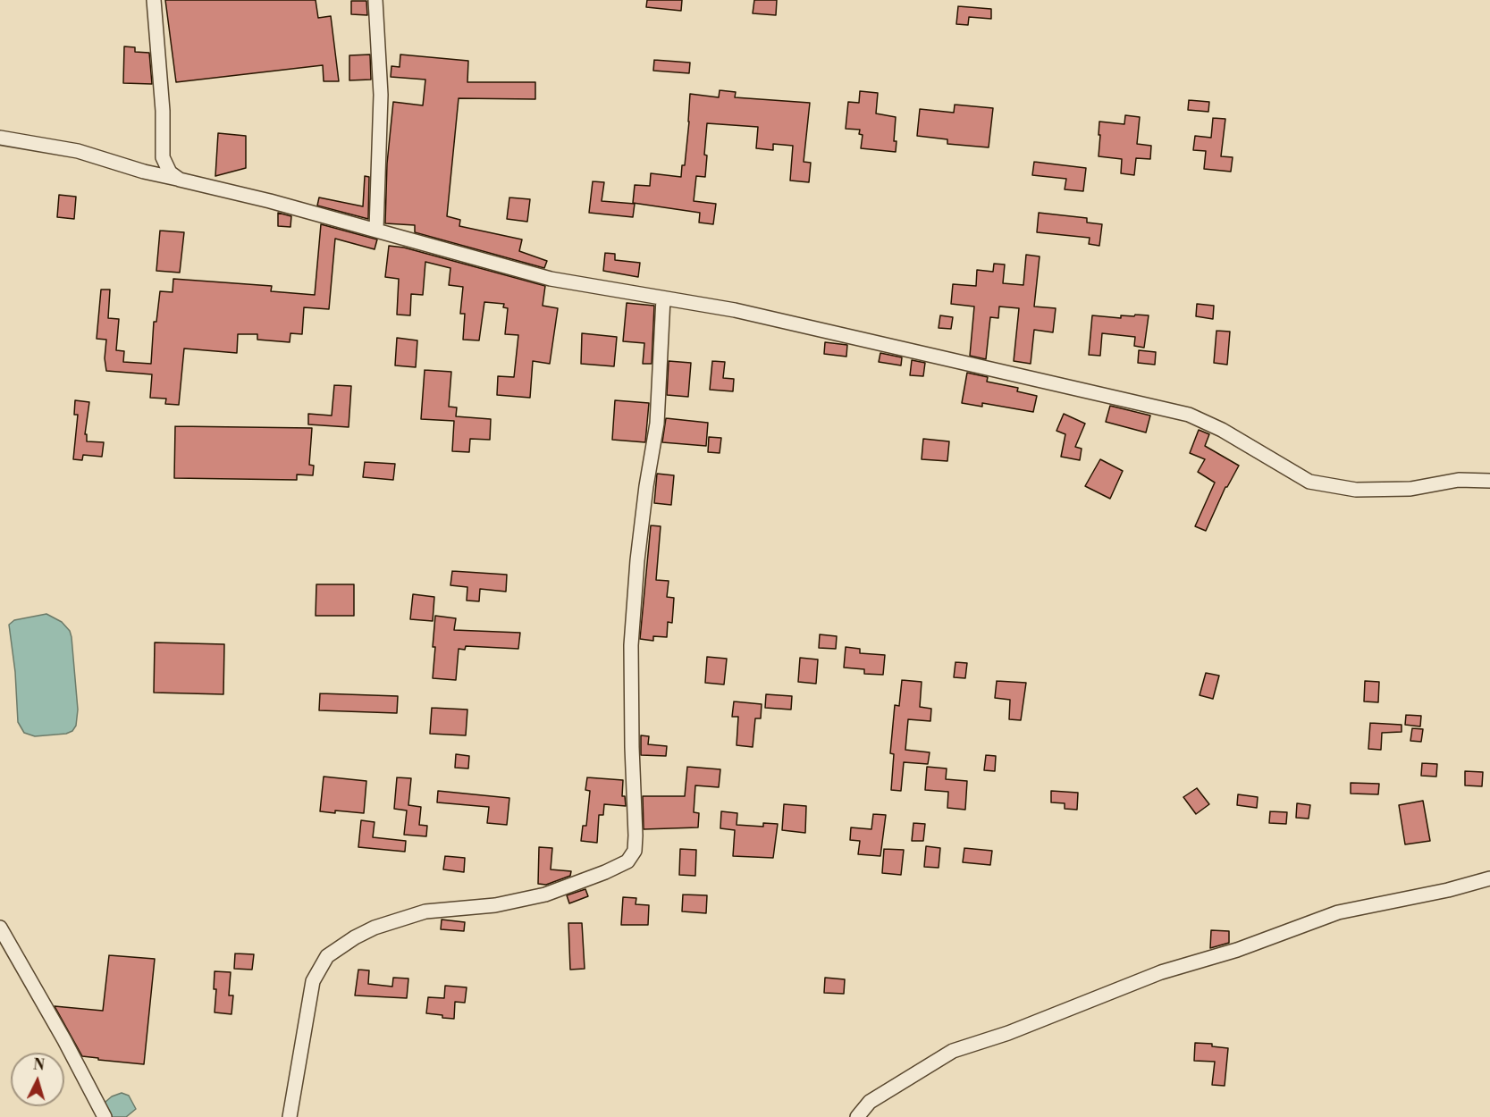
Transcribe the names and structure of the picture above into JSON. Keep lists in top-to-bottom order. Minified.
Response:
{"north":"top"}
